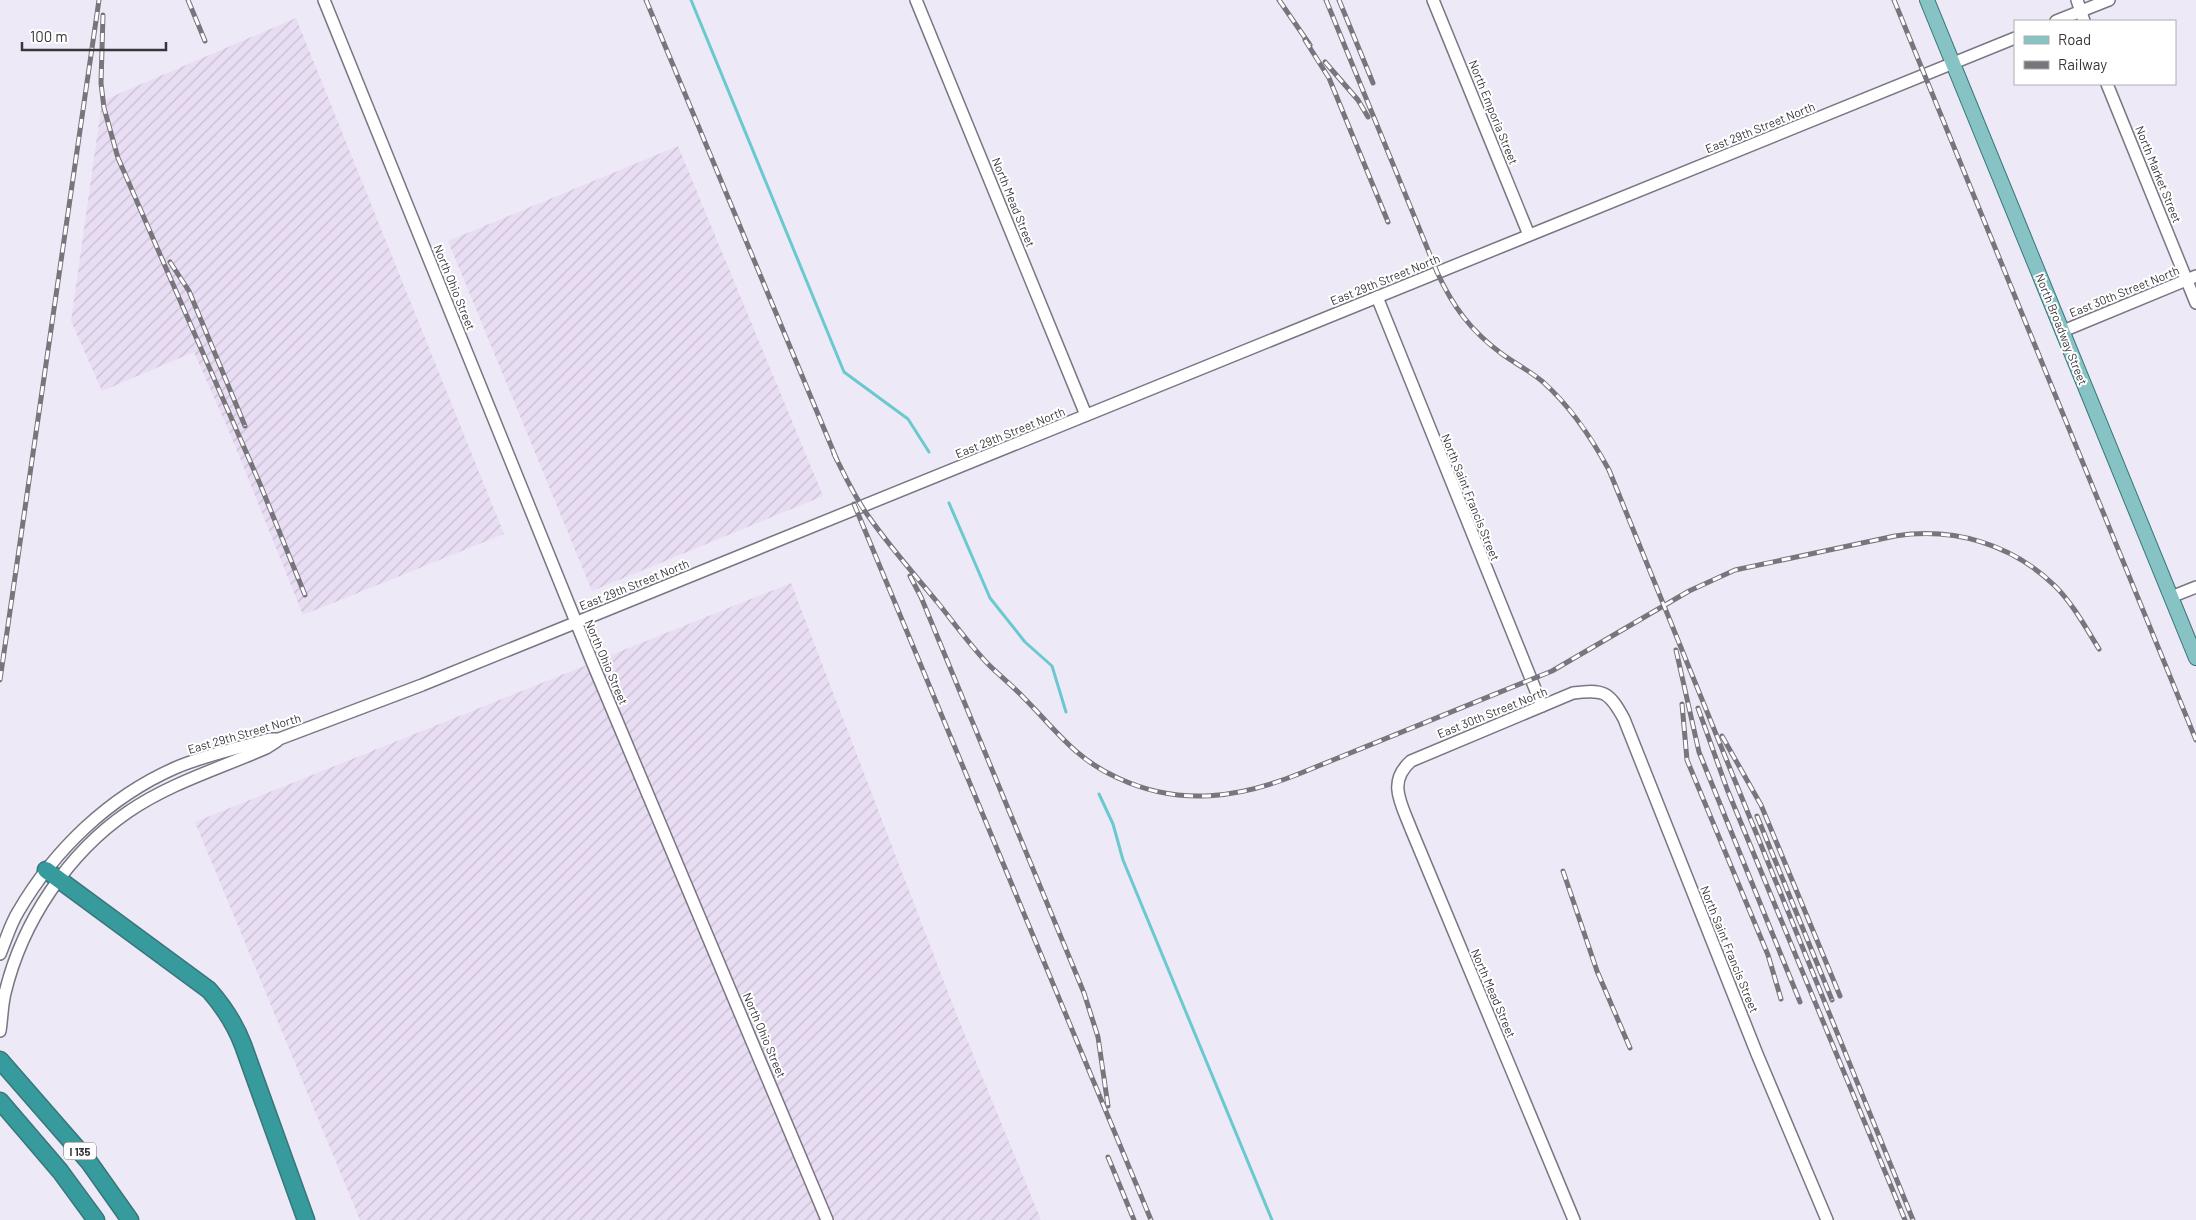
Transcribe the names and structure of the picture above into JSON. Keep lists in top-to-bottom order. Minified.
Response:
{"streets":{"highway":["I 135"],"main road":["North Broadway Street"],"street":["North Emporia Street","East 29th Street North","North Market Street","North Mead Street","North Ohio Street","East 30th Street North","North Saint Francis Street"]},"crossings":[["North Emporia Street","East 29th Street North"],["East 29th Street North","North Mead Street"],["East 29th Street North","North Ohio Street"],["East 29th Street North","North Broadway Street"],["East 29th Street North","North Saint Francis Street"],["North Market Street","East 30th Street North"],["North Mead Street","East 30th Street North"],["East 30th Street North","North Broadway Street"],["East 30th Street North","North Saint Francis Street"]],"legend":["Road","Railway"],"scale_bar":"100 m"}
